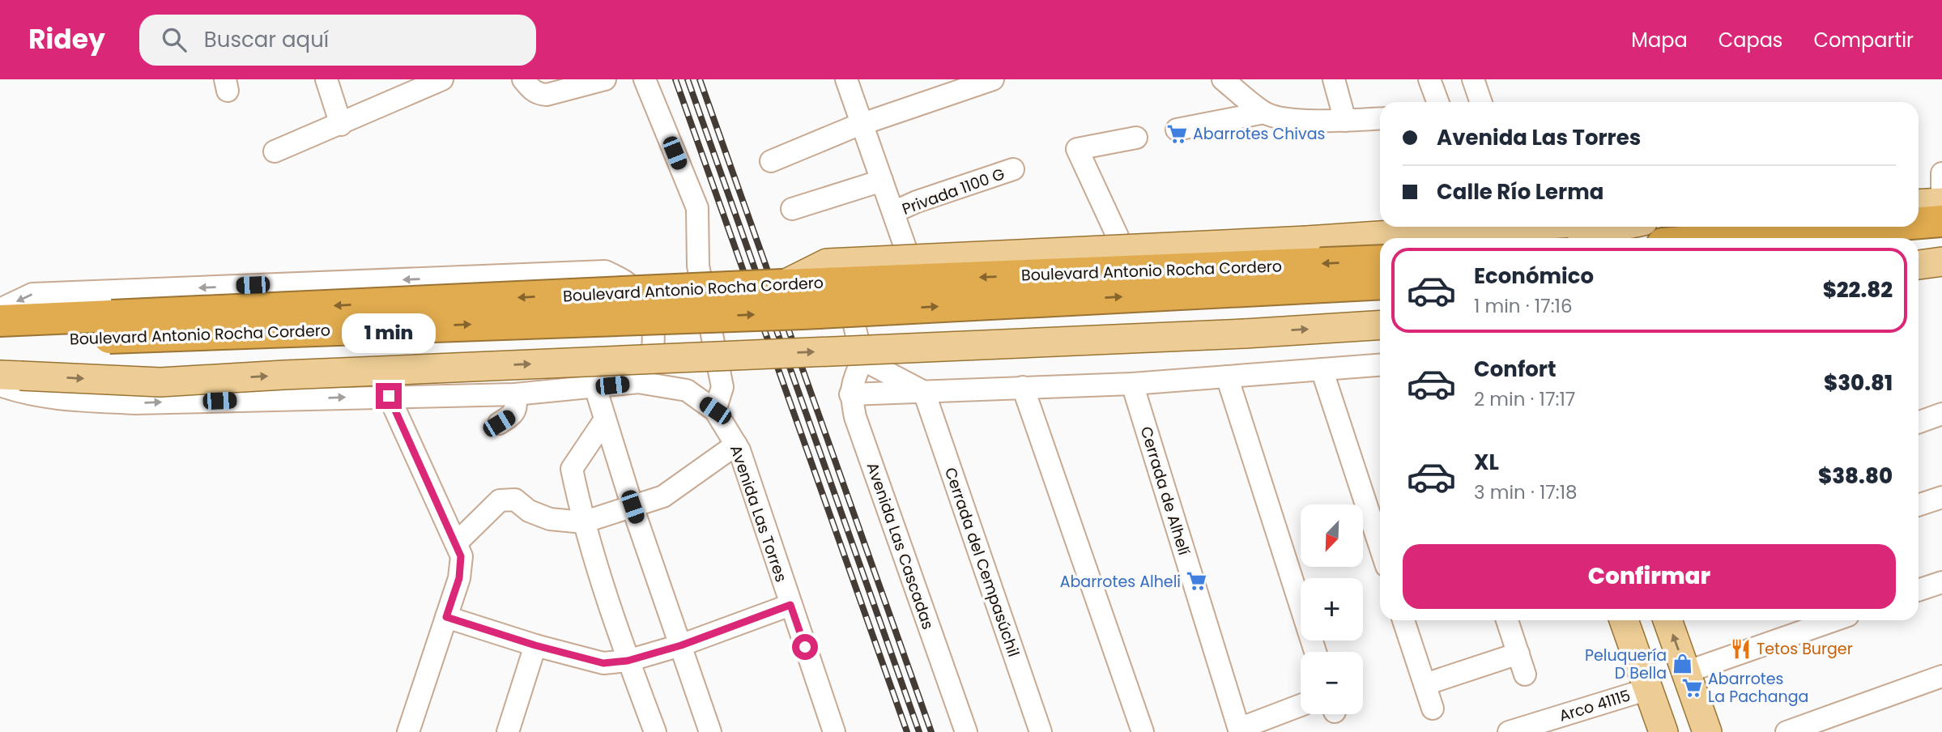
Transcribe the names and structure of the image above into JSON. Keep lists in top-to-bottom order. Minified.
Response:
{"streets":{"highway":["Boulevard Antonio Rocha Cordero"],"street":["Privada 1100 G","Cerrada de Alhelí","Avenida Las Torres","Avenida Las Cascadas","Cerrada del Cempasúchil","Arco 41115"]},"crossings":[["Boulevard Antonio Rocha Cordero","Avenida Las Cascadas"]],"one_way":["Avenida Las Torres"],"places":{"supermarket":["Abarrotes Chivas","Abarrotes Alheli","Abarrotes La Pachanga"],"restaurant":["Tetos Burger"],"shop":["Peluquería D Bella"]},"north":"bottom left","page":{"header":"Ridey","search":"Buscar aquí","nav":["Mapa","Capas","Compartir"],"banner":["Avenida Las Torres","Calle Río Lerma"],"list":[{"name":"Económico","note":"1 min · 17:16","value":"$22.82"},{"name":"Confort","note":"2 min · 17:17","value":"$30.81"},{"name":"XL","note":"3 min · 17:18","value":"$38.80"}],"bubble":"1 min","map_buttons":["+","−"],"buttons":"Confirmar"}}
